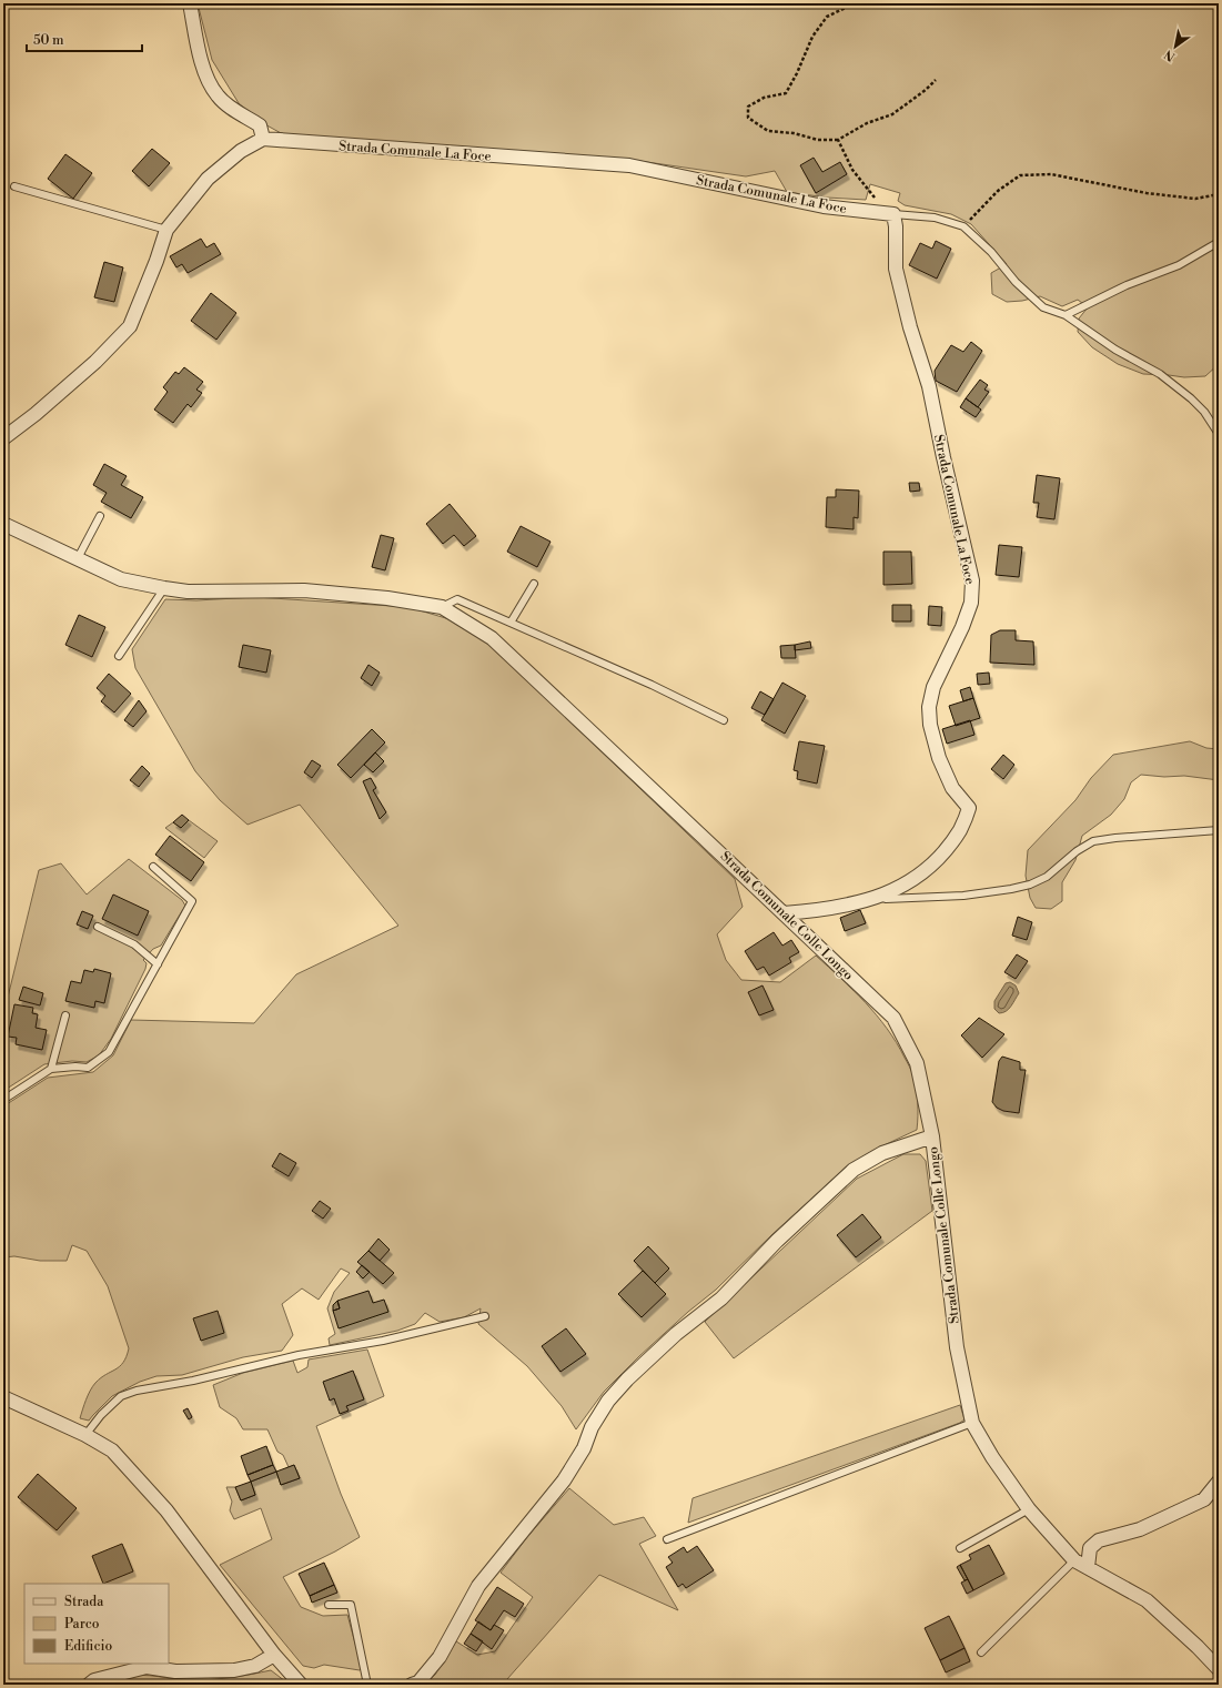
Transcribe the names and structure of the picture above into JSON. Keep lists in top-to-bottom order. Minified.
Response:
{"streets":{"street":["Strada Comunale La Foce","Strada Comunale Colle Longo"]},"crossings":[["Strada Comunale La Foce","Strada Comunale Colle Longo"]],"legend":["Strada","Parco","Edificio"],"scale_bar":"50 m","north":"bottom left"}
